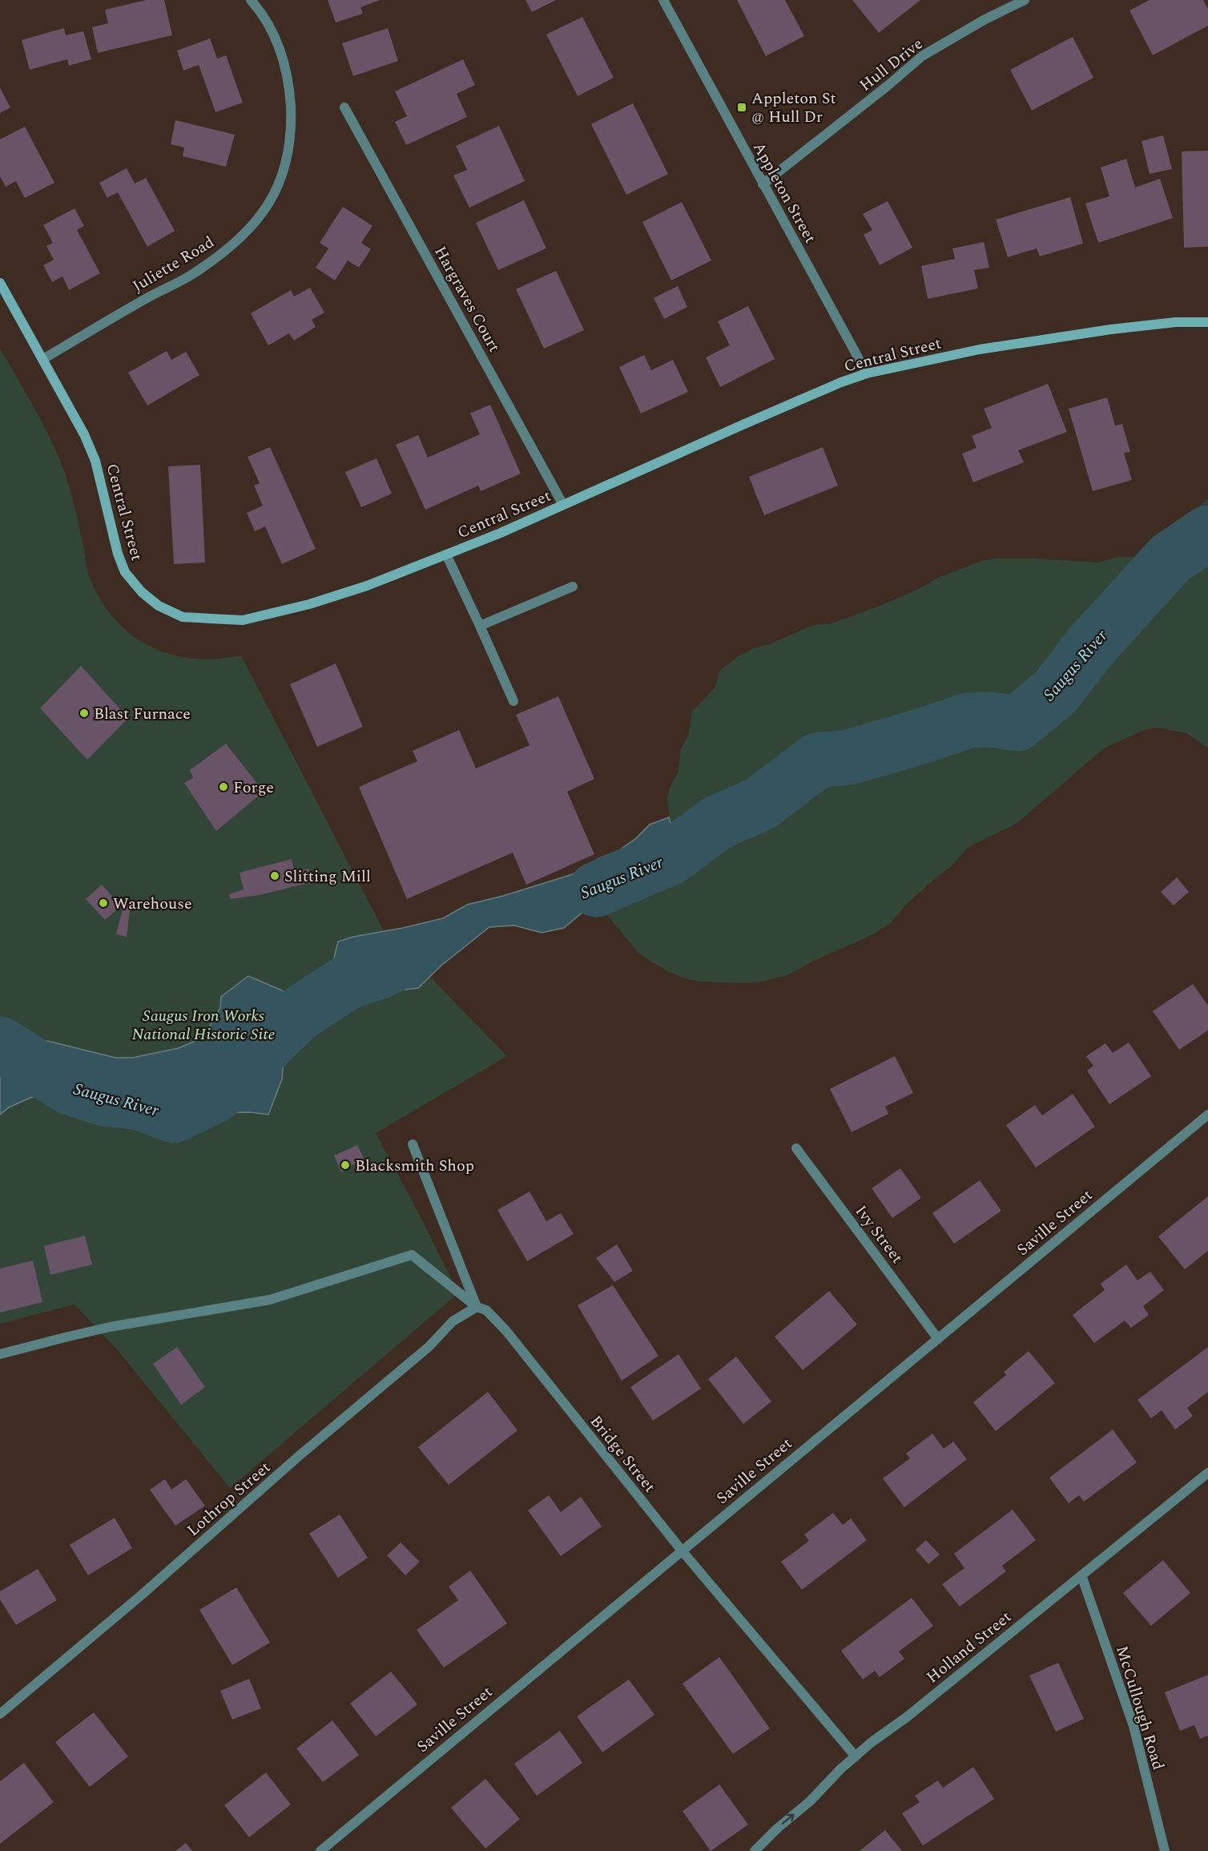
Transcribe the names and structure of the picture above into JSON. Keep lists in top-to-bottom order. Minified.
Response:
{"streets":{"street":["Hull Drive","Appleton Street","Juliette Road","Hargraves Court","Central Street","Saville Street","Ivy Street","Bridge Street","Lothrop Street","Holland Street","McCullough Road"]},"crossings":[["Hull Drive","Appleton Street"],["Appleton Street","Central Street"],["Juliette Road","Central Street"],["Hargraves Court","Central Street"],["Saville Street","Ivy Street"],["Saville Street","Bridge Street"],["Bridge Street","Lothrop Street"],["Bridge Street","Holland Street"],["Holland Street","McCullough Road"]],"water":["Saugus River"],"parks":["Saugus Iron Works National Historic Site"],"places":{"transit":["Appleton St @ Hull Dr"],"other":["Blast Furnace","Forge","Slitting Mill","Warehouse","Blacksmith Shop"]}}
